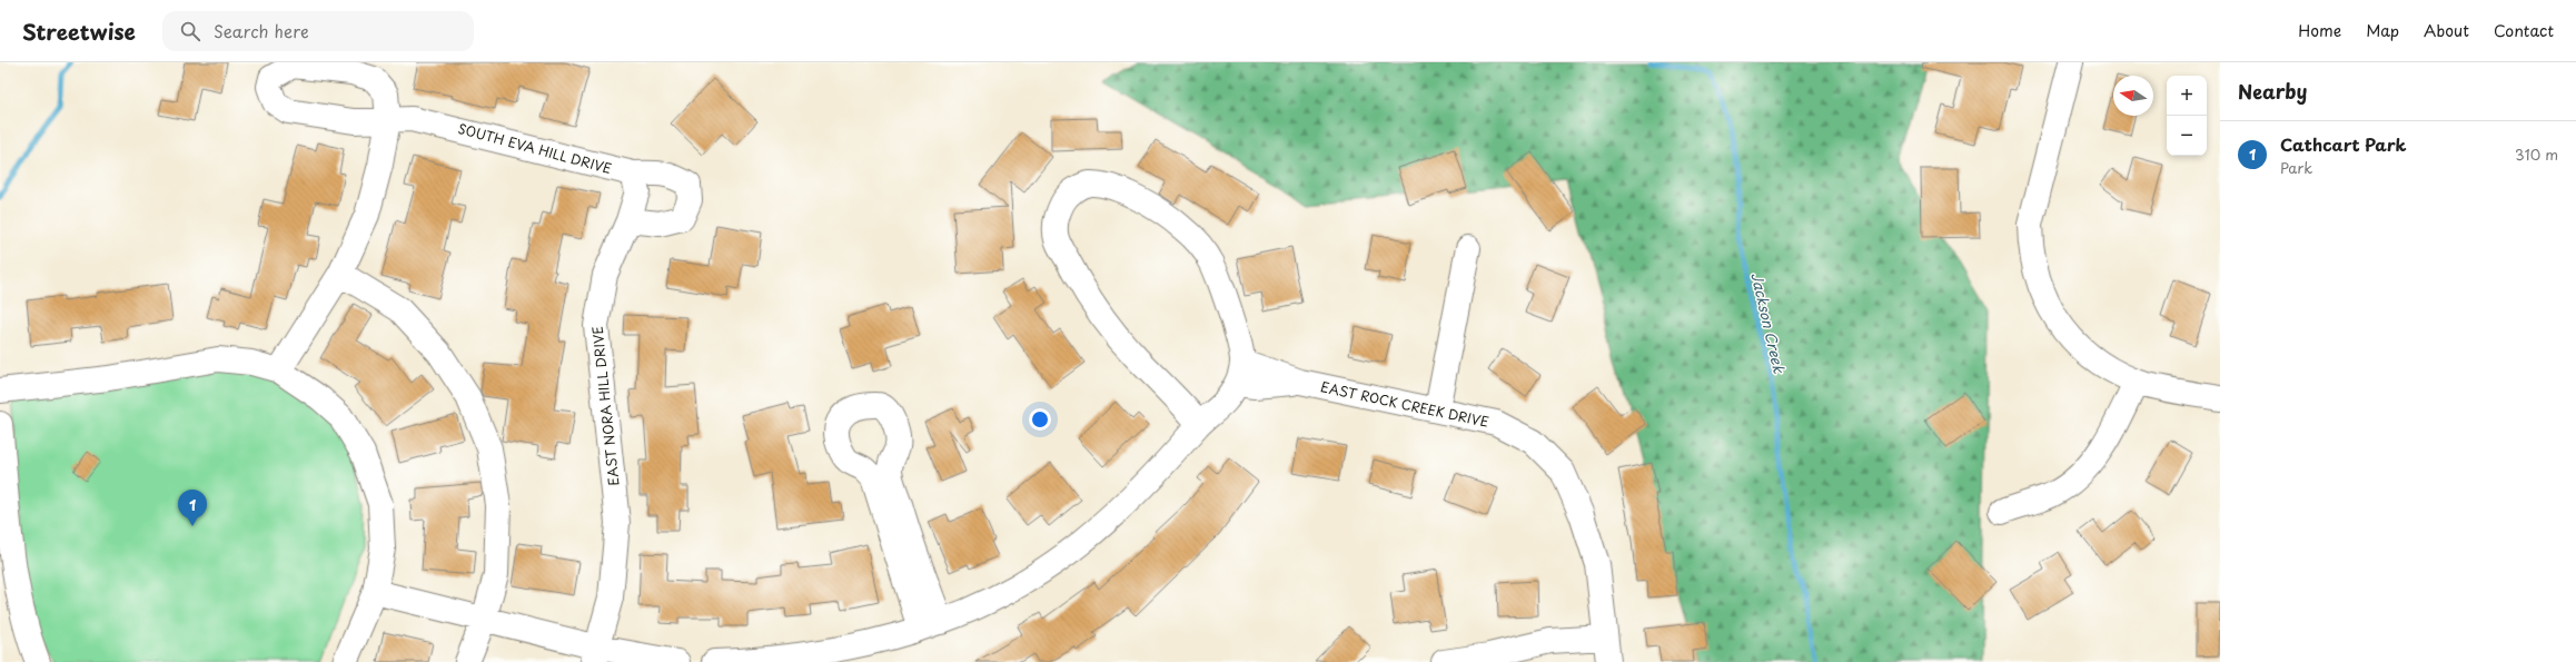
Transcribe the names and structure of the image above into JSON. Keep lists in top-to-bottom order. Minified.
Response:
{"streets":{"street":["SOUTH EVA HILL DRIVE","EAST ROCK CREEK DRIVE","EAST NORA HILL DRIVE"]},"water":["Jackson Creek"],"north":"left","page":{"header":"Streetwise","search":"Search here","nav":["Home","Map","About","Contact"],"heading":"Nearby","map_buttons":["+","−"],"list":[{"mark":"1","name":"Cathcart Park","note":"Park","value":"310 m"}],"pins":"1"}}
